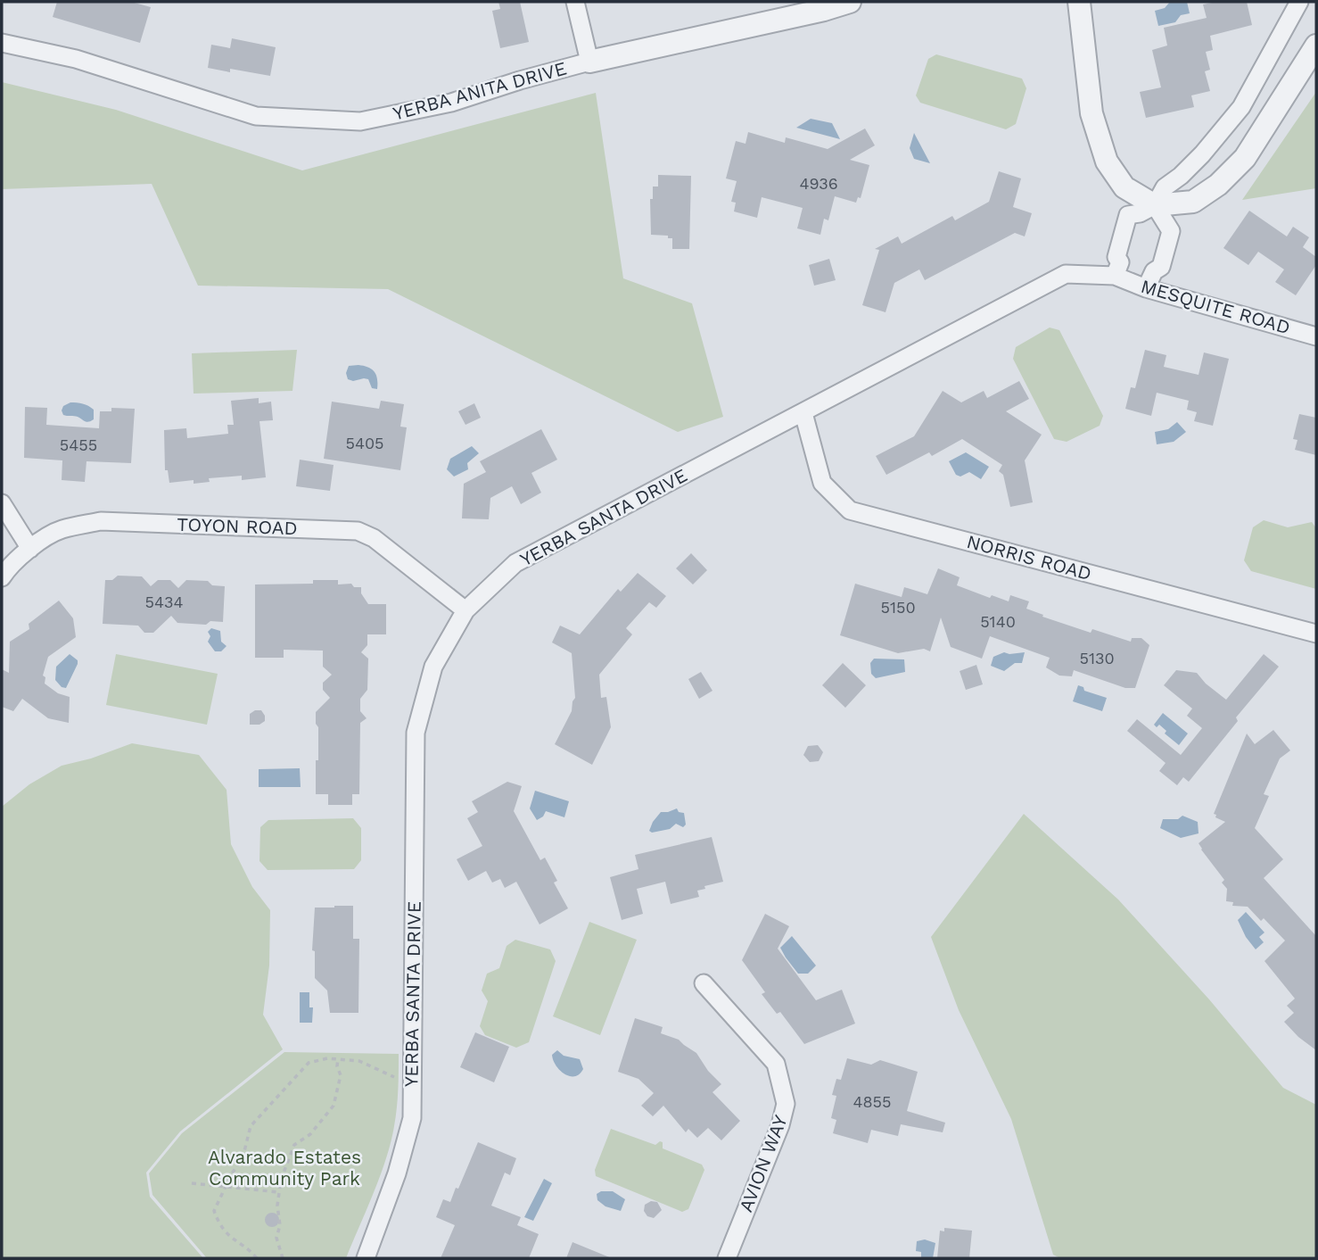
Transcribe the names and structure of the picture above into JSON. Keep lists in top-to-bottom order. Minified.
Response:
{"streets":{"street":["YERBA ANITA DRIVE","MESQUITE ROAD","YERBA SANTA DRIVE","TOYON ROAD","NORRIS ROAD","AVION WAY"]},"crossings":[["MESQUITE ROAD","YERBA SANTA DRIVE"],["YERBA SANTA DRIVE","TOYON ROAD"],["YERBA SANTA DRIVE","NORRIS ROAD"]],"parks":["Alvarado Estates Community Park"],"house_numbers":["4936","5405","5455","5434","5150","5140","5130","4855"]}
